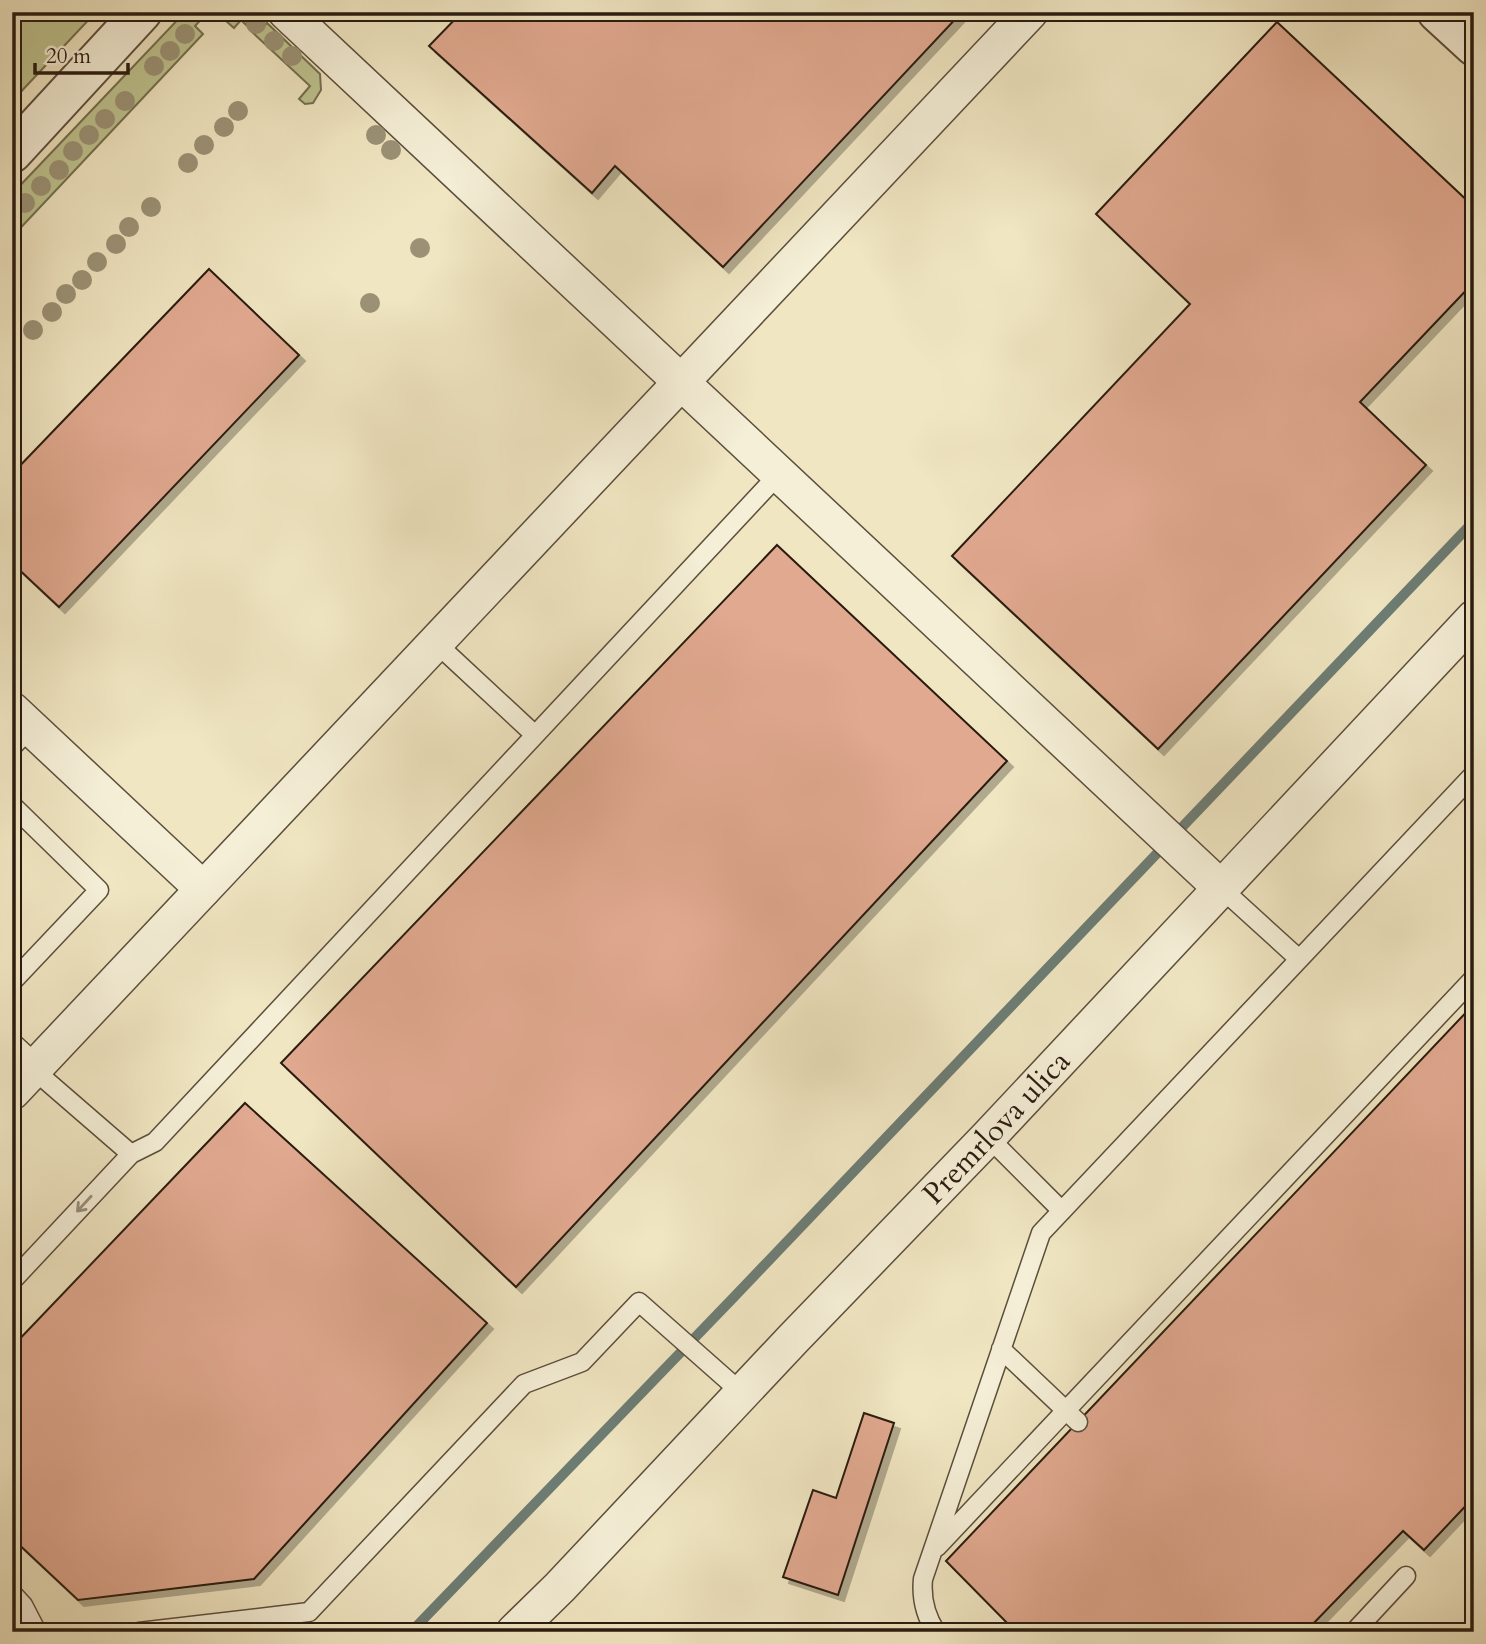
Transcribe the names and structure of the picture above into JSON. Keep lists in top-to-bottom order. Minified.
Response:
{"streets":{"street":["Premrlova ulica"]},"scale_bar":"20 m"}
